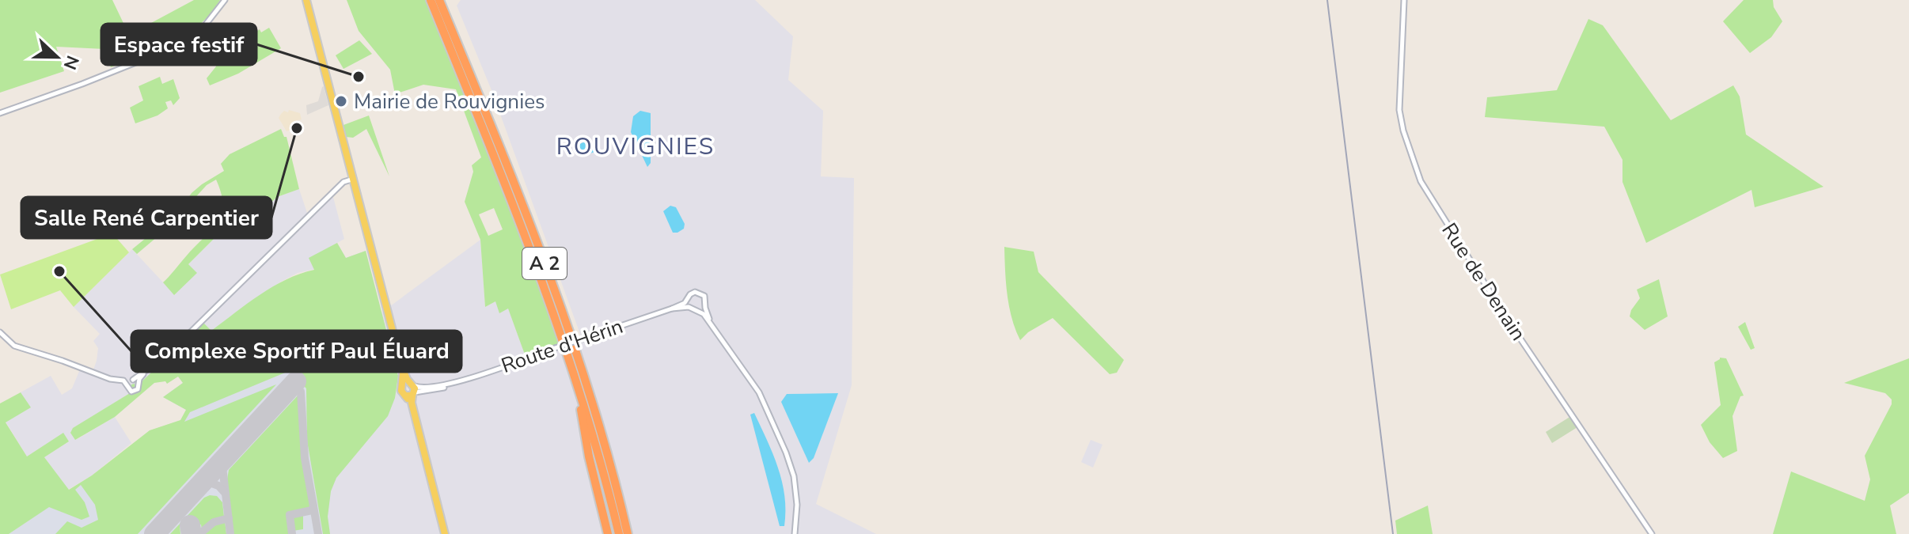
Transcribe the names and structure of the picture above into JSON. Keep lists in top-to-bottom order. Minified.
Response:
{"streets":{"highway":["A 2"],"street":["Rue de Denain","Route d'Hérin"]},"districts":["ROUVIGNIES"],"places":["Espace festif","Mairie de Rouvignies","Salle René Carpentier","Complexe Sportif Paul Éluard"],"north":"right"}
